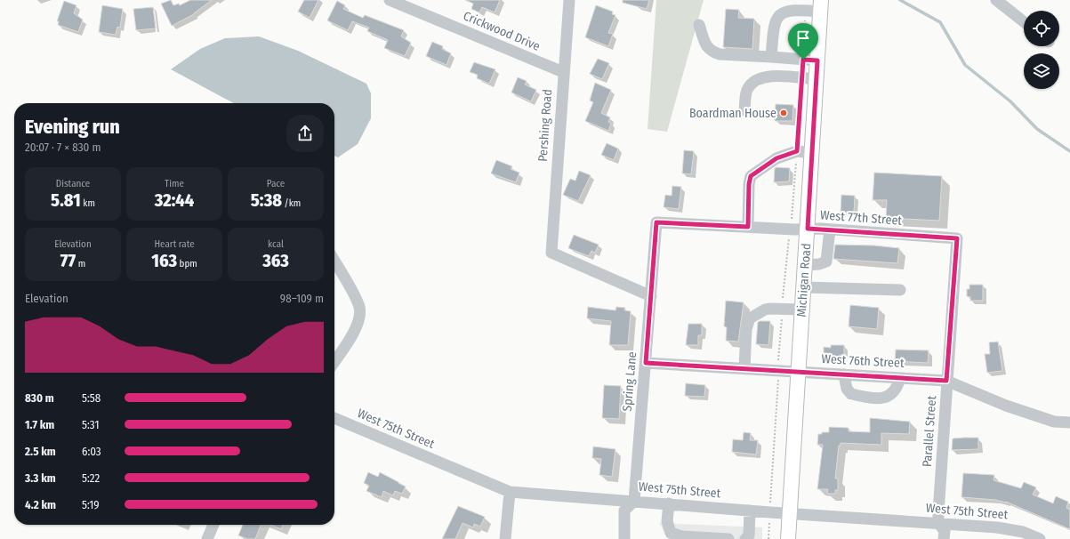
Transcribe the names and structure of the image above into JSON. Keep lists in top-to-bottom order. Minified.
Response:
{"streets":{"main road":["Michigan Road"],"street":["Crickwood Drive","Pershing Road","West 77th Street","West 76th Street","Spring Lane","West 75th Street","Parallel Street"]},"crossings":[["Crickwood Drive","Pershing Road"],["Pershing Road","Spring Lane"],["West 77th Street","Michigan Road"],["West 77th Street","Spring Lane"],["West 77th Street","Parallel Street"],["Michigan Road","West 76th Street"],["Michigan Road","West 75th Street"],["West 76th Street","Spring Lane"],["West 76th Street","Parallel Street"],["Spring Lane","West 75th Street"],["West 75th Street","Parallel Street"]],"places":["Boardman House"],"page":{"heading":["Evening run","20:07 · 7 × 830 m"],"stats":[["Distance","5.81 km"],["Time","32:44"],["Pace","5:38 /km"],["Elevation","77 m"],["Heart rate","163 bpm"],["kcal","363"]],"chart":["Elevation","98–109 m"],"list":[{"name":"830 m","note":"5:58"},{"name":"1.7 km","note":"5:31"},{"name":"2.5 km","note":"6:03"},{"name":"3.3 km","note":"5:22"},{"name":"4.2 km","note":"5:19"}]}}
